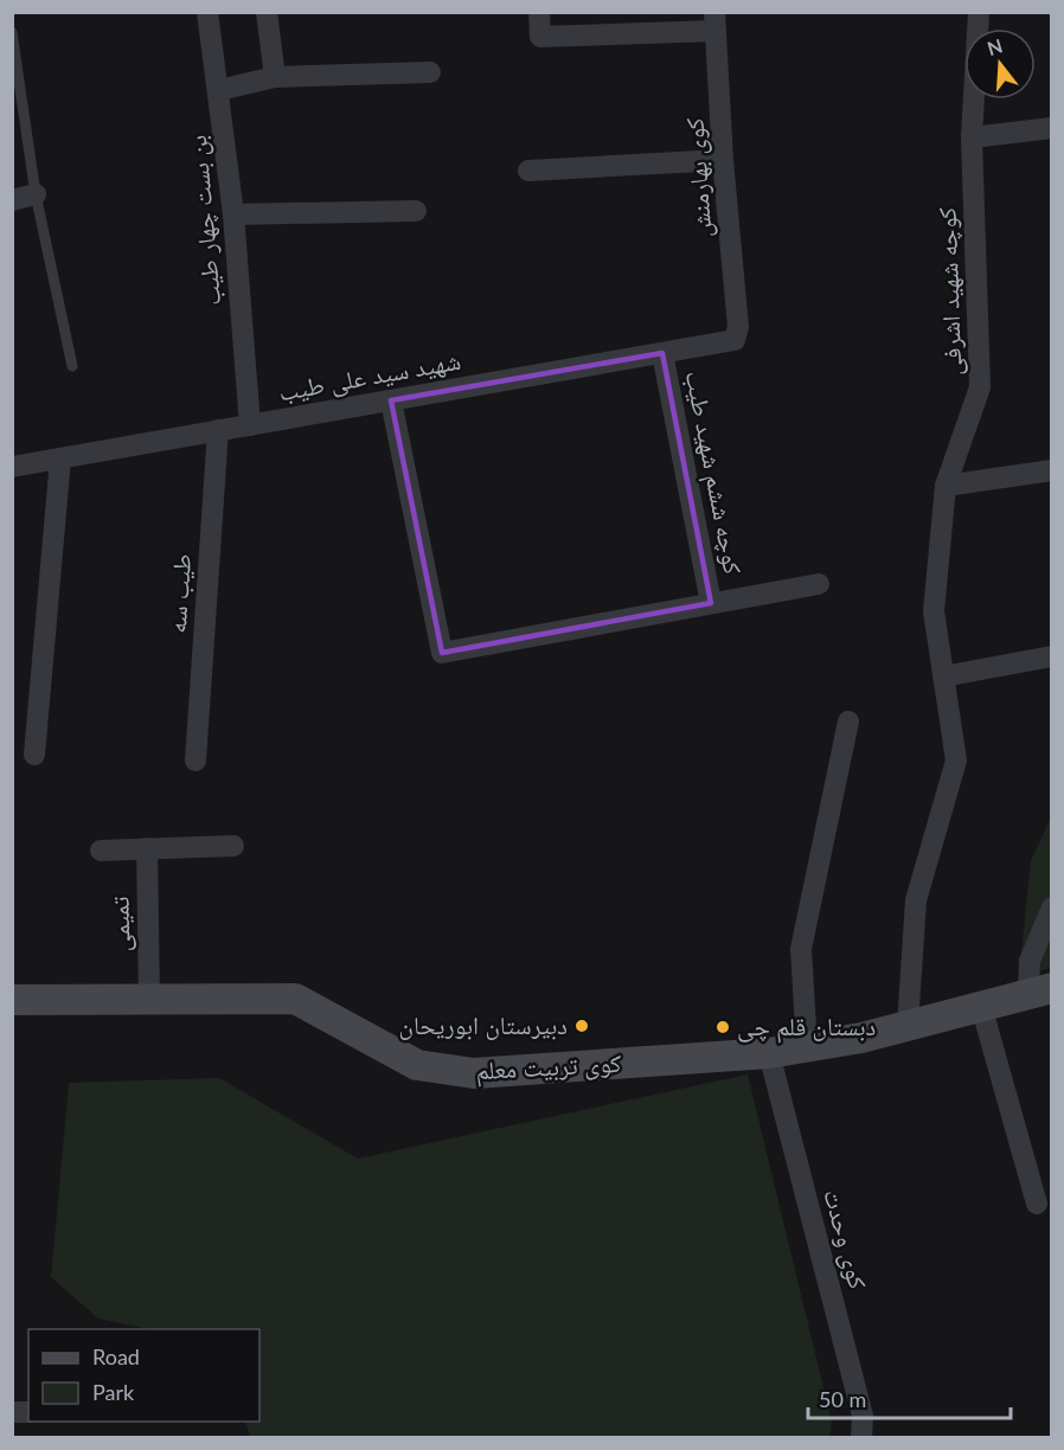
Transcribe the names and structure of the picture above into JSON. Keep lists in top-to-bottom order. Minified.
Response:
{"streets":{"street":["کوی بهارمنش","بن بست چهار طیب","کوچه شهید اشرفی","شهید سید علی طیب","کوچه ششم شهید طیب","طیب سه","تمیمی","کوی تربیت معلم","کوی وحدت"]},"crossings":[["کوی بهارمنش","شهید سید علی طیب"],["بن بست چهار طیب","شهید سید علی طیب"],["کوچه شهید اشرفی","کوی تربیت معلم"],["شهید سید علی طیب","کوچه ششم شهید طیب"],["شهید سید علی طیب","طیب سه"],["تمیمی","کوی تربیت معلم"],["کوی تربیت معلم","کوی وحدت"]],"places":["دبیرستان ابوریحان","دبستان قلم چی"],"legend":["Road","Park"],"scale_bar":"50 m","north":"top"}
